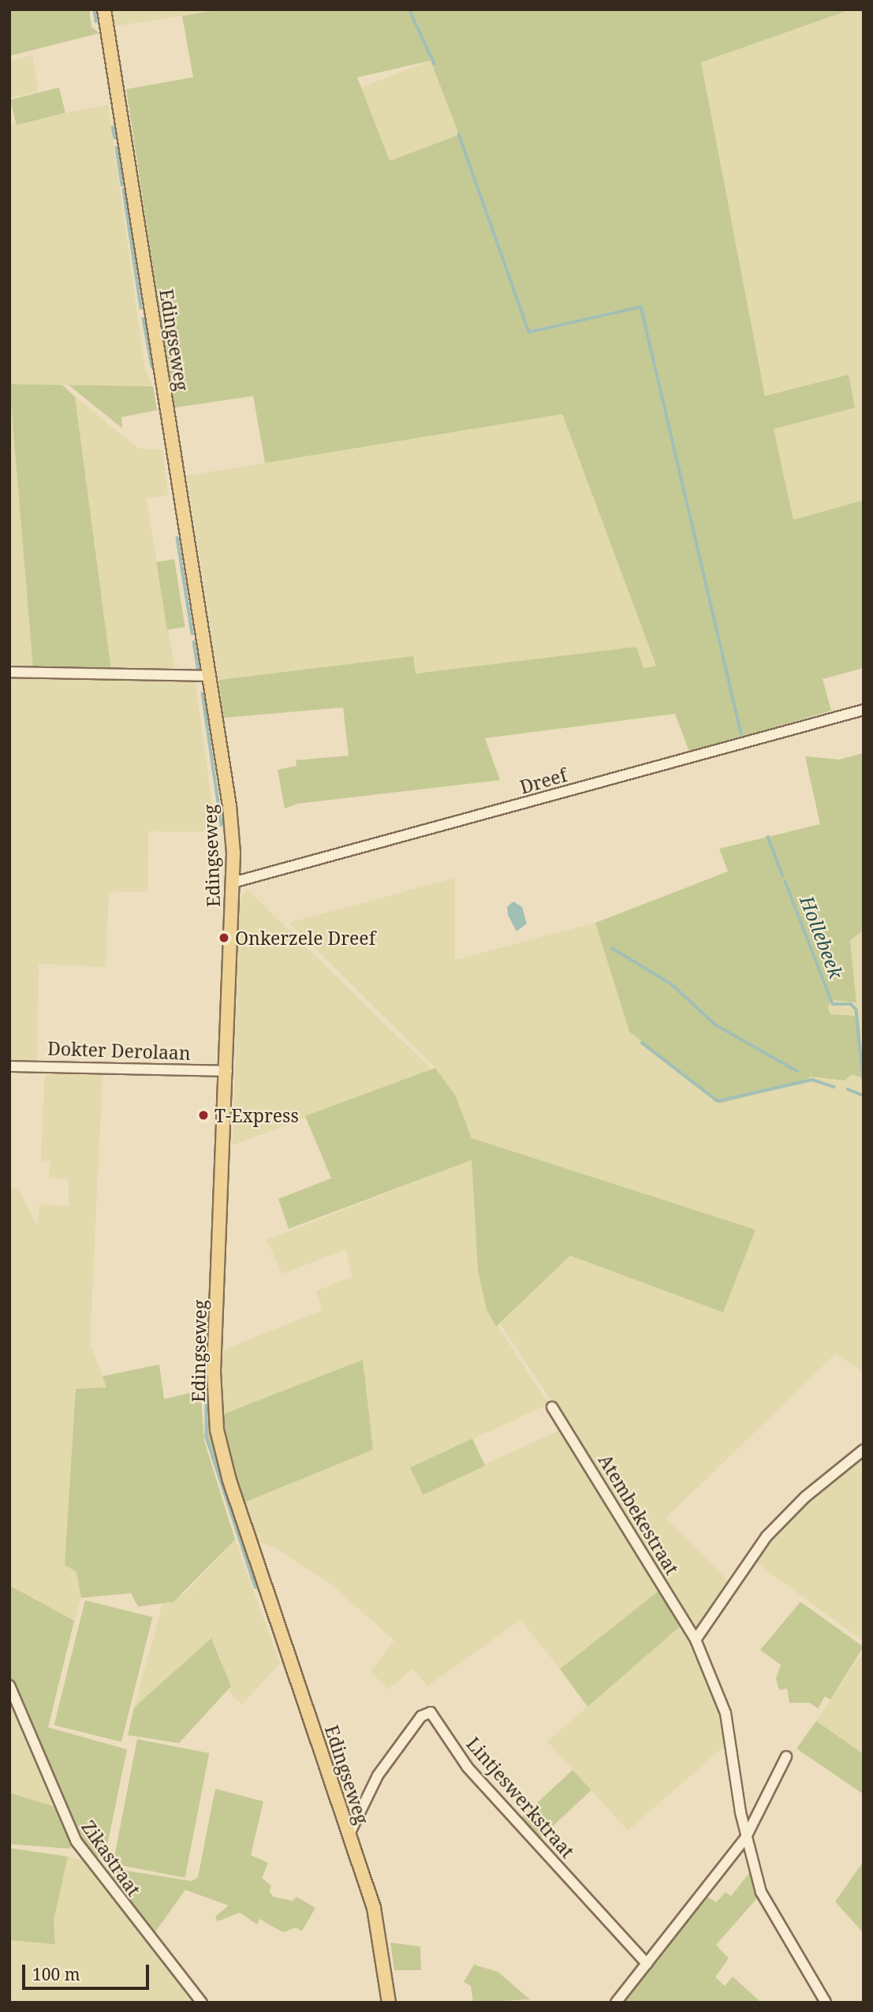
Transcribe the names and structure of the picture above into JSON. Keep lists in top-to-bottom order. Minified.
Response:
{"streets":{"main road":["Edingseweg"],"street":["Dreef","Dokter Derolaan","Atembekestraat","Lintjeswerkstraat","Zikastraat"]},"crossings":[["Edingseweg","Dreef"],["Edingseweg","Dokter Derolaan"],["Edingseweg","Lintjeswerkstraat"]],"water":["Hollebeek"],"places":["Onkerzele Dreef","T-Express"],"scale_bar":"100 m"}
